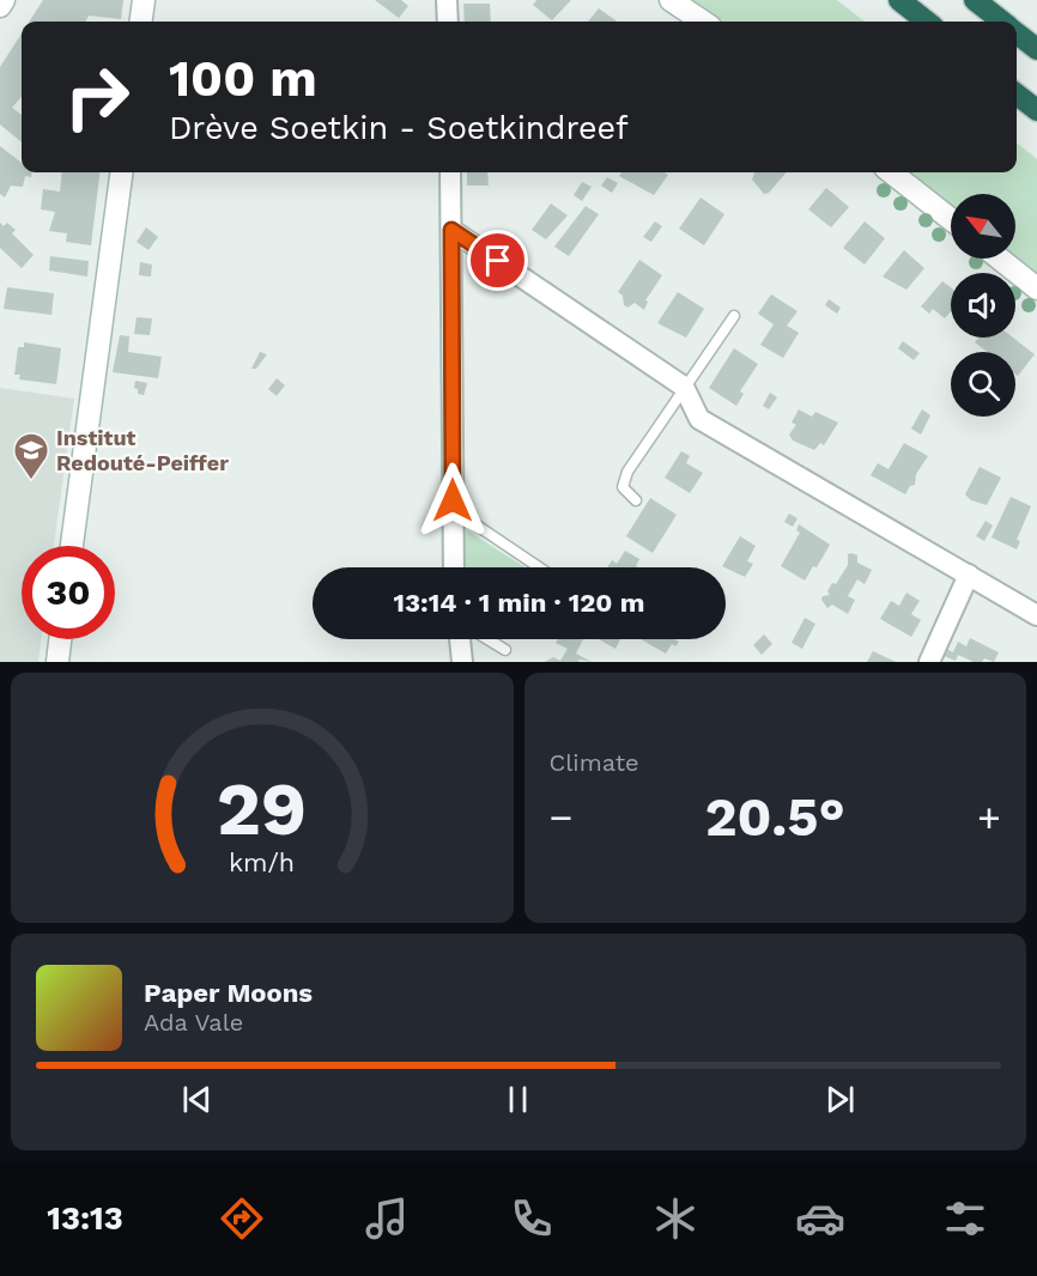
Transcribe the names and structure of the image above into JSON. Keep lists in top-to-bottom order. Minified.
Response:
{"places":{"school or university":["Institut Redouté-Peiffer"]},"north":"top left","page":{"turn":["100 m","Drève Soetkin - Soetkindreef"],"limit":"30","trip":"13:14 · 1 min · 120 m","tile":"Climate","heat":["−","20.5°","+"],"song":["Paper Moons","Ada Vale"],"tabs":"13:13","gauge":["29","km/h"]}}
